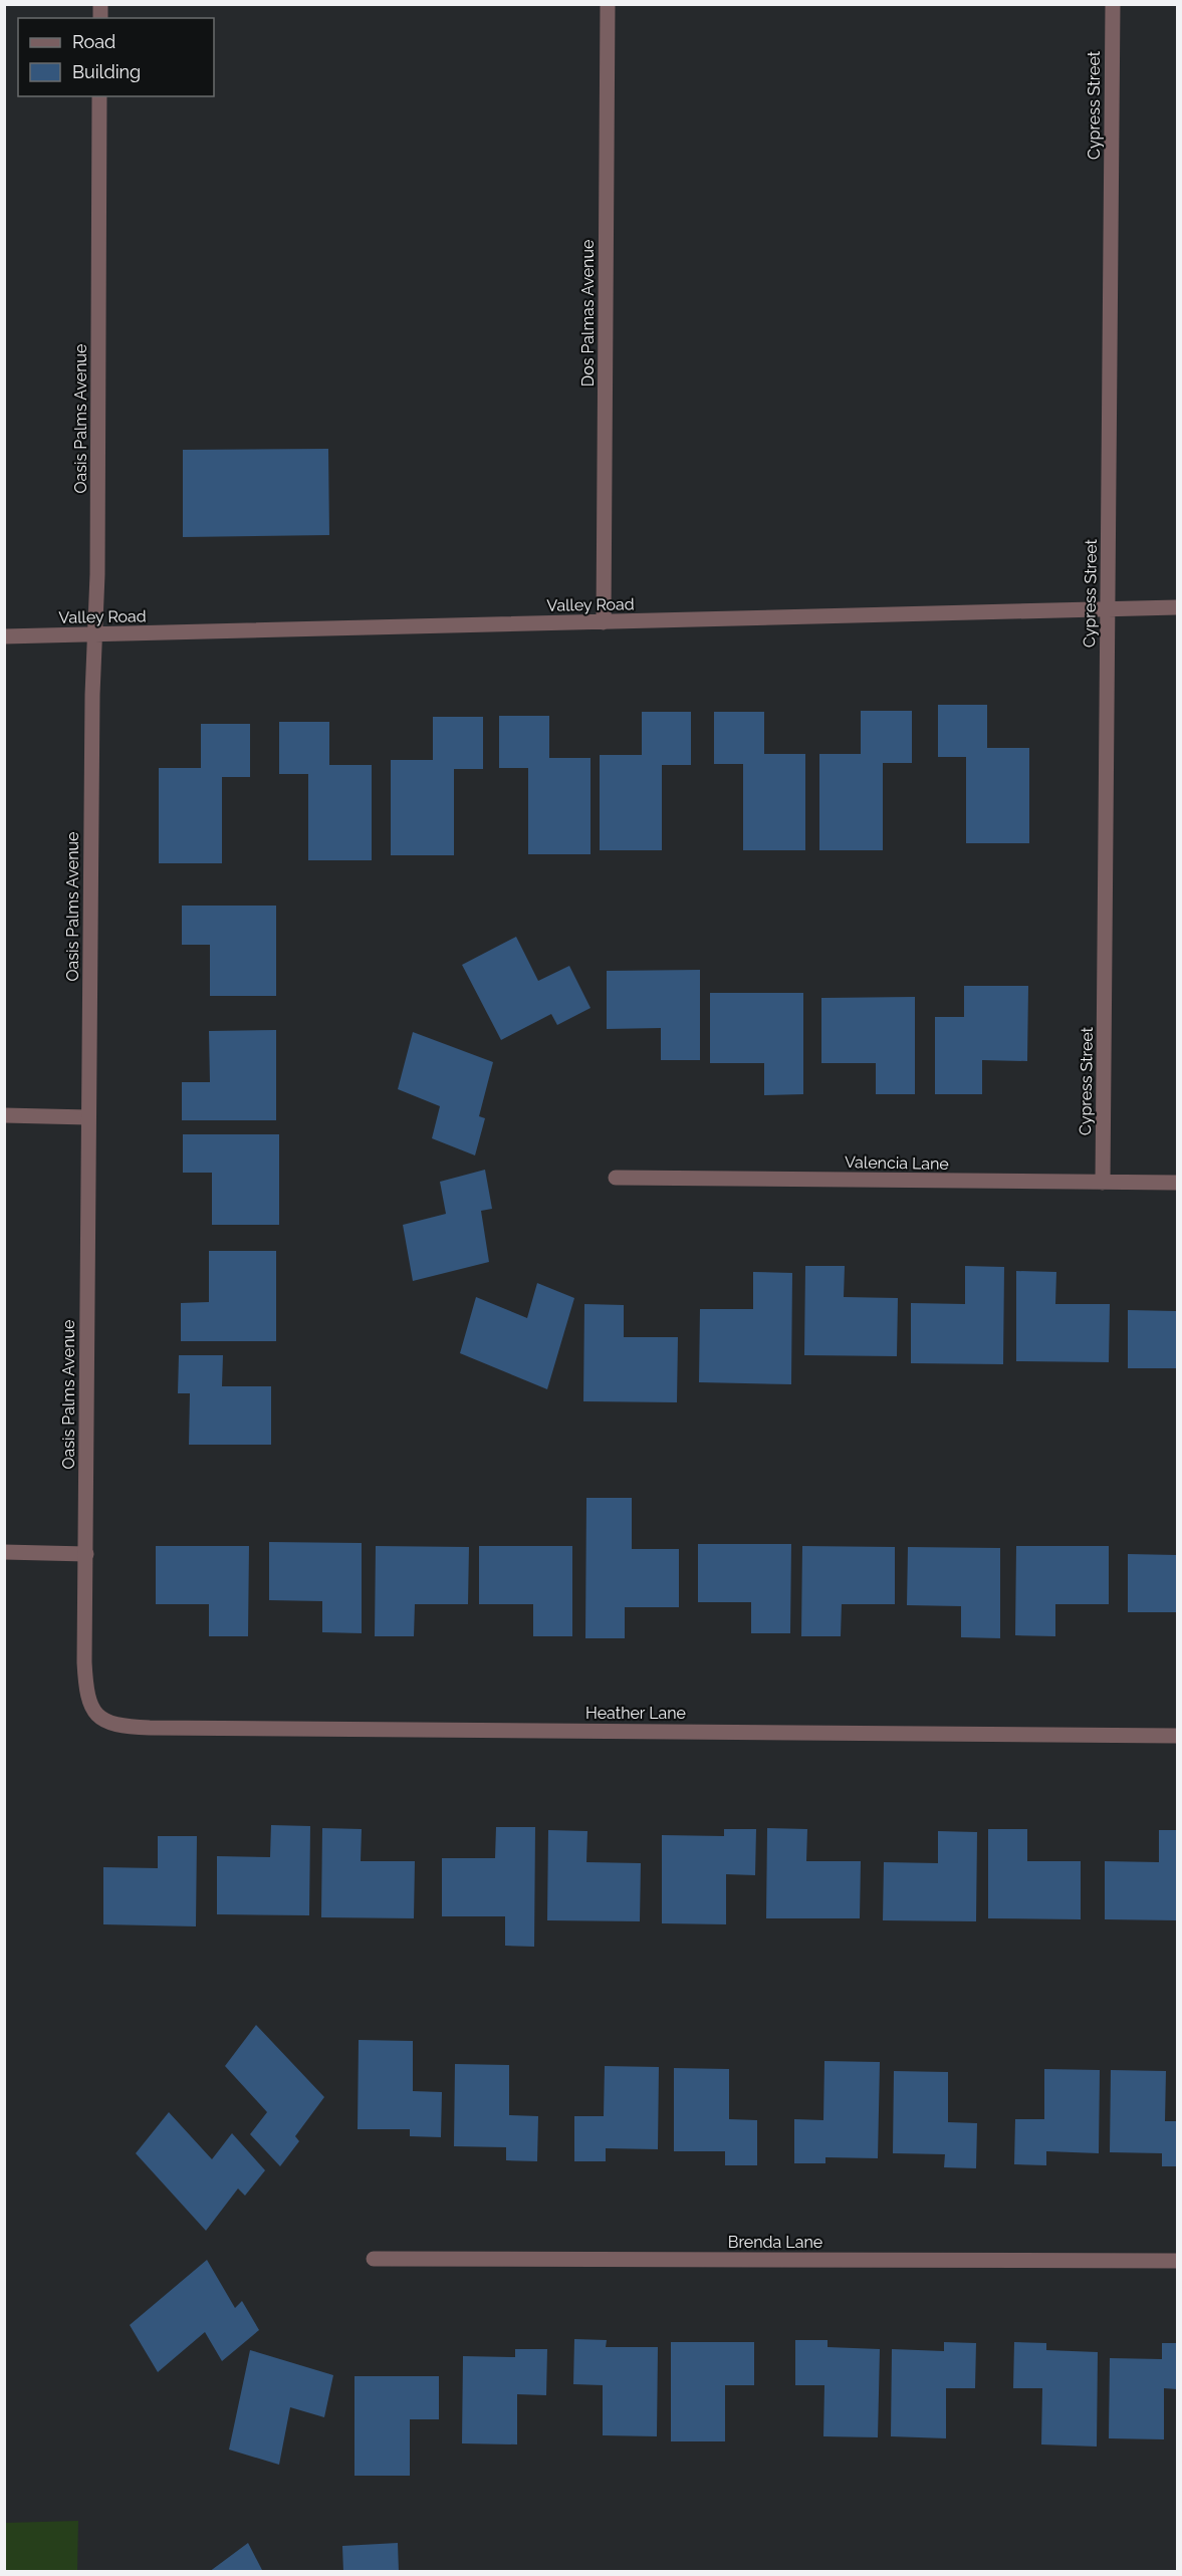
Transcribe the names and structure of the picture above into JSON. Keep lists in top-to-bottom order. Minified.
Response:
{"streets":{"street":["Cypress Street","Dos Palmas Avenue","Oasis Palms Avenue","Valley Road","Valencia Lane","Heather Lane","Brenda Lane"]},"crossings":[["Cypress Street","Valley Road"],["Cypress Street","Valencia Lane"],["Dos Palmas Avenue","Valley Road"],["Oasis Palms Avenue","Valley Road"],["Oasis Palms Avenue","Heather Lane"]],"legend":["Road","Building"]}
